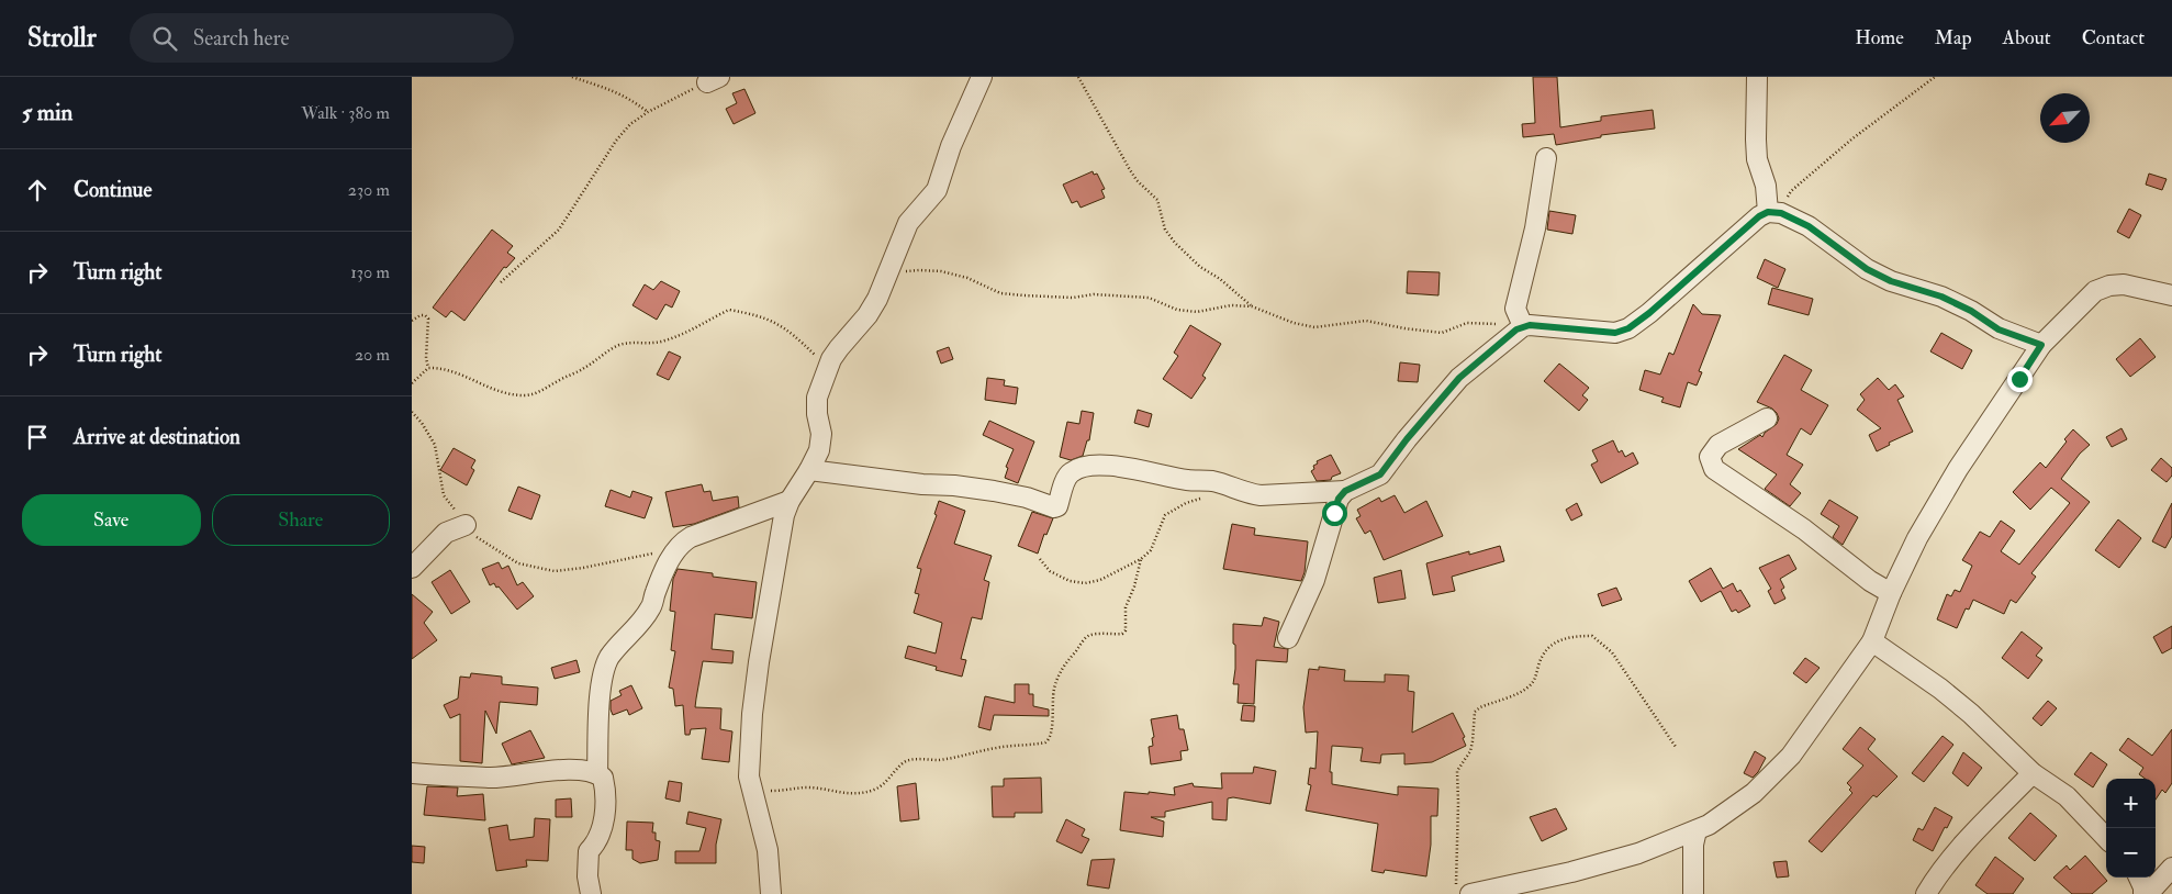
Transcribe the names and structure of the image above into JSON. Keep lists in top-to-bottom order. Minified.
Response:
{"north":"bottom left","page":{"header":"Strollr","search":"Search here","nav":["Home","Map","About","Contact"],"heading":["5 min","Walk · 380 m"],"list":[["Continue","230 m"],["Turn right","130 m"],["Turn right","20 m"],"Arrive at destination"],"buttons":["Save","Share"],"map_buttons":["+","−"]}}
